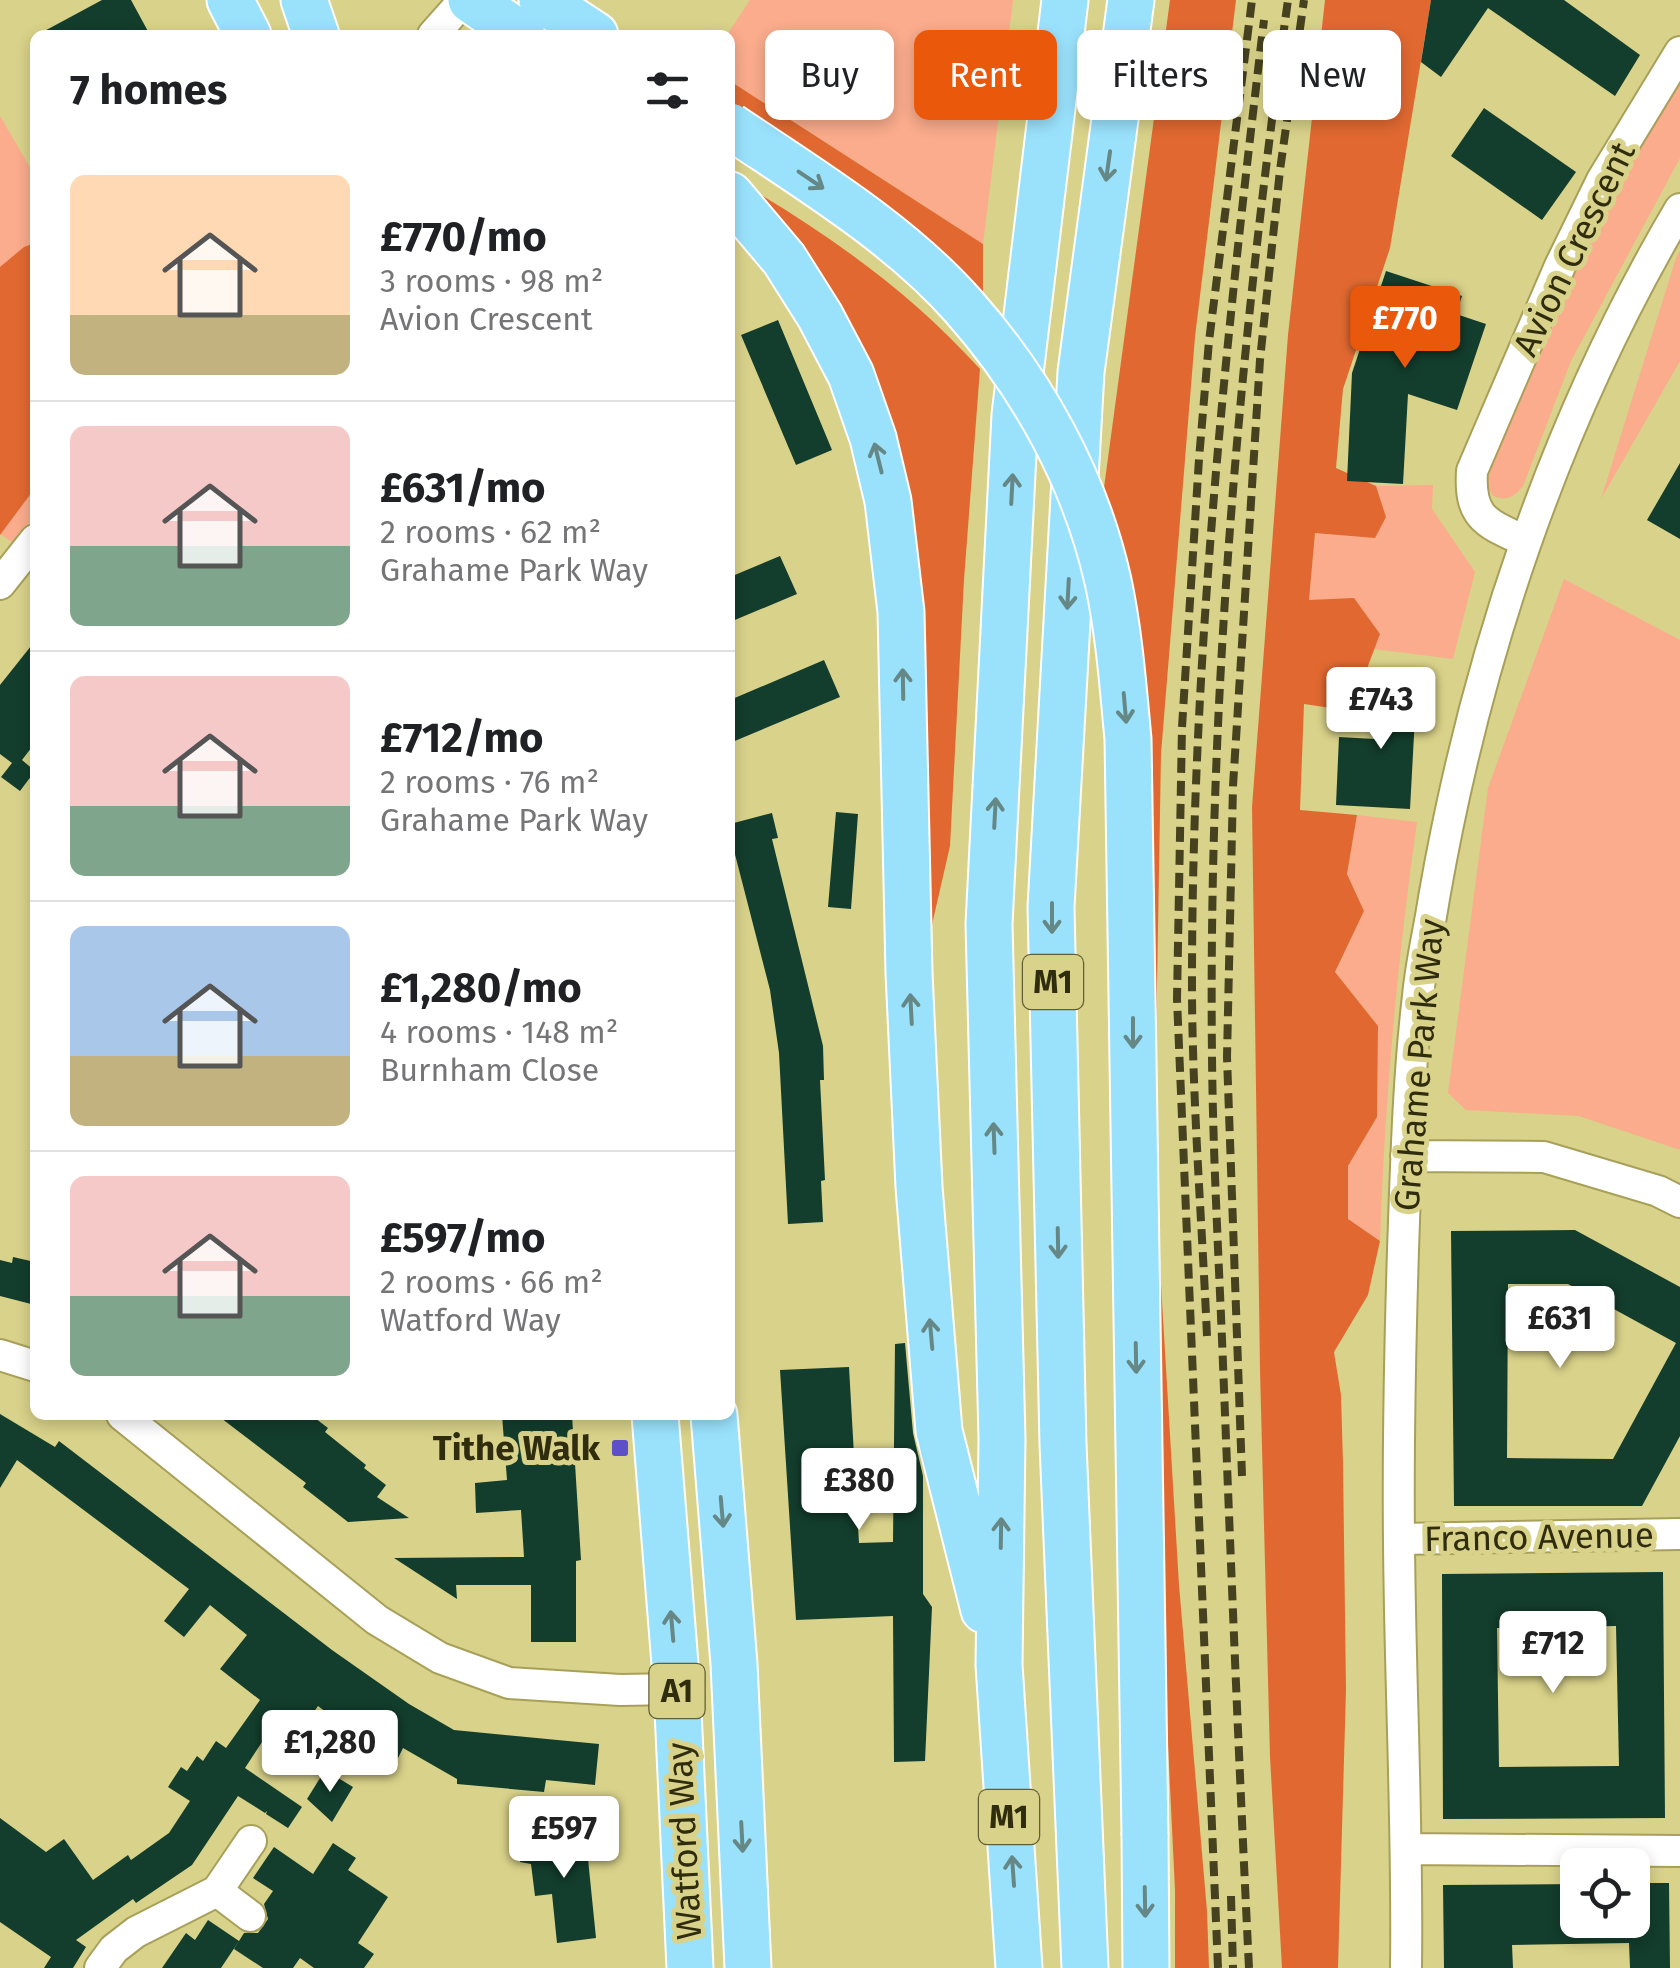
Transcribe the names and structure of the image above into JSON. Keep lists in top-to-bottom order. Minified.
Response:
{"streets":{"highway":["M1","A1","Watford Way"],"street":["Avion Crescent","Grahame Park Way","Franco Avenue"]},"crossings":[["Avion Crescent","Grahame Park Way"],["Grahame Park Way","Franco Avenue"]],"places":{"transit":["Tithe Walk"]},"page":{"chip":["Buy","Rent","Filters","New"],"heading":"7 homes","list":[{"name":"£770/mo","note":"3 rooms · 98 m² · Avion Crescent"},{"name":"£631/mo","note":"2 rooms · 62 m² · Grahame Park Way"},{"name":"£712/mo","note":"2 rooms · 76 m² · Grahame Park Way"},{"name":"£1,280/mo","note":"4 rooms · 148 m² · Burnham Close"},{"name":"£597/mo","note":"2 rooms · 66 m² · Watford Way"}],"price":["£770","£743","£631","£380","£712","£1,280","£597"]}}
